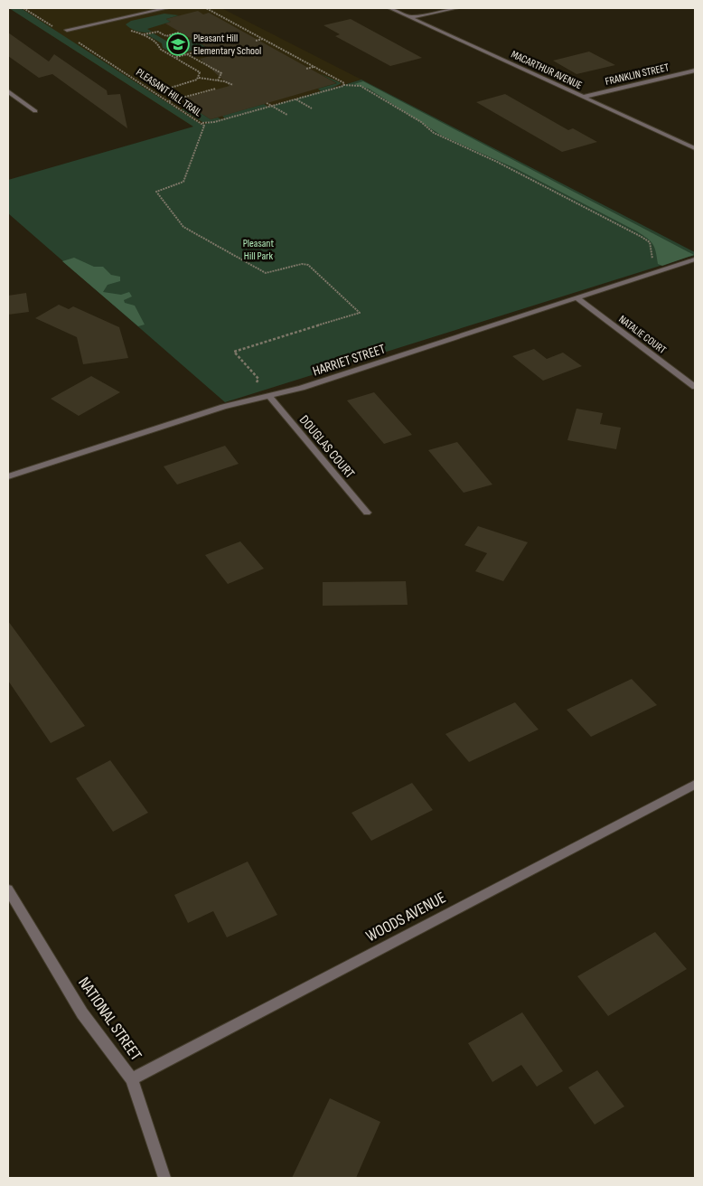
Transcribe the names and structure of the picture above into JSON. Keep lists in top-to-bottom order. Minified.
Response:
{"streets":{"street":["MACARTHUR AVENUE","FRANKLIN STREET","NATALIE COURT","HARRIET STREET","DOUGLAS COURT","WOODS AVENUE","NATIONAL STREET"],"path":["PLEASANT HILL TRAIL"]},"crossings":[["MACARTHUR AVENUE","FRANKLIN STREET"],["NATALIE COURT","HARRIET STREET"],["HARRIET STREET","DOUGLAS COURT"],["WOODS AVENUE","NATIONAL STREET"]],"parks":["Pleasant Hill Park"],"places":{"school or university":["Pleasant Hill Elementary School"]}}
